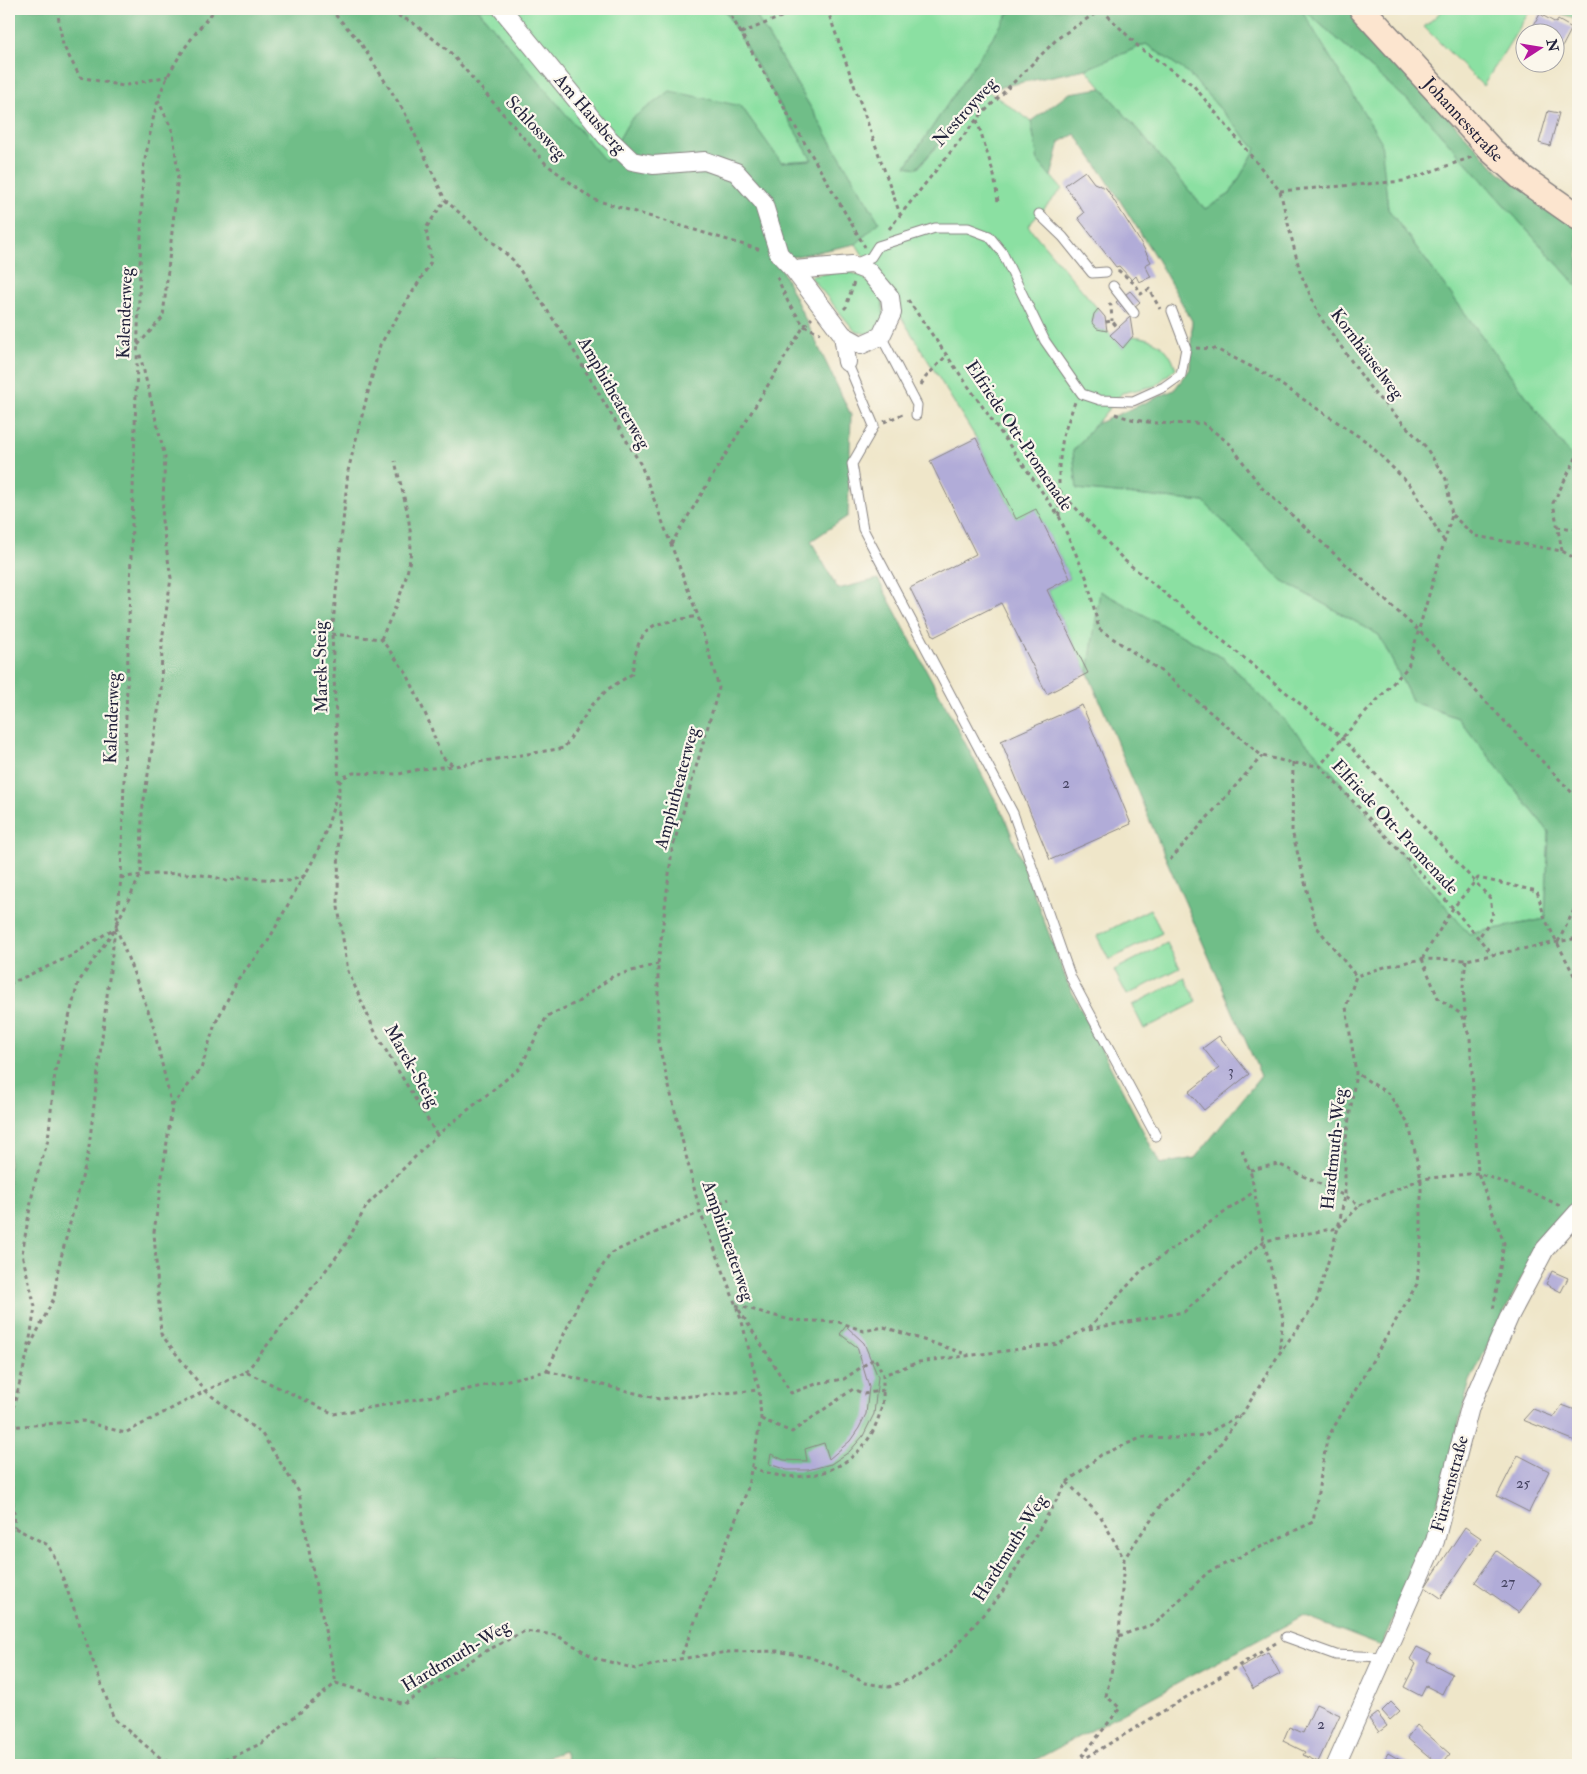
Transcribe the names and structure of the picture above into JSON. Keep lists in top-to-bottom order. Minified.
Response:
{"streets":{"main road":["Johannesstraße"],"street":["Am Hausberg","Fürstenstraße"],"path":["Nestroyweg","Schlossweg","Kalenderweg","Kornhäuselweg","Amphitheaterweg","Elfriede Ott-Promenade","Marek-Steig","Hardtmuth-Weg"]},"crossings":[["Nestroyweg","Kornhäuselweg"],["Am Hausberg","Schlossweg"],["Kornhäuselweg","Elfriede Ott-Promenade"],["Amphitheaterweg","Marek-Steig"],["Amphitheaterweg","Hardtmuth-Weg"]],"house_numbers":["2","3","25","27","2"],"north":"right"}
